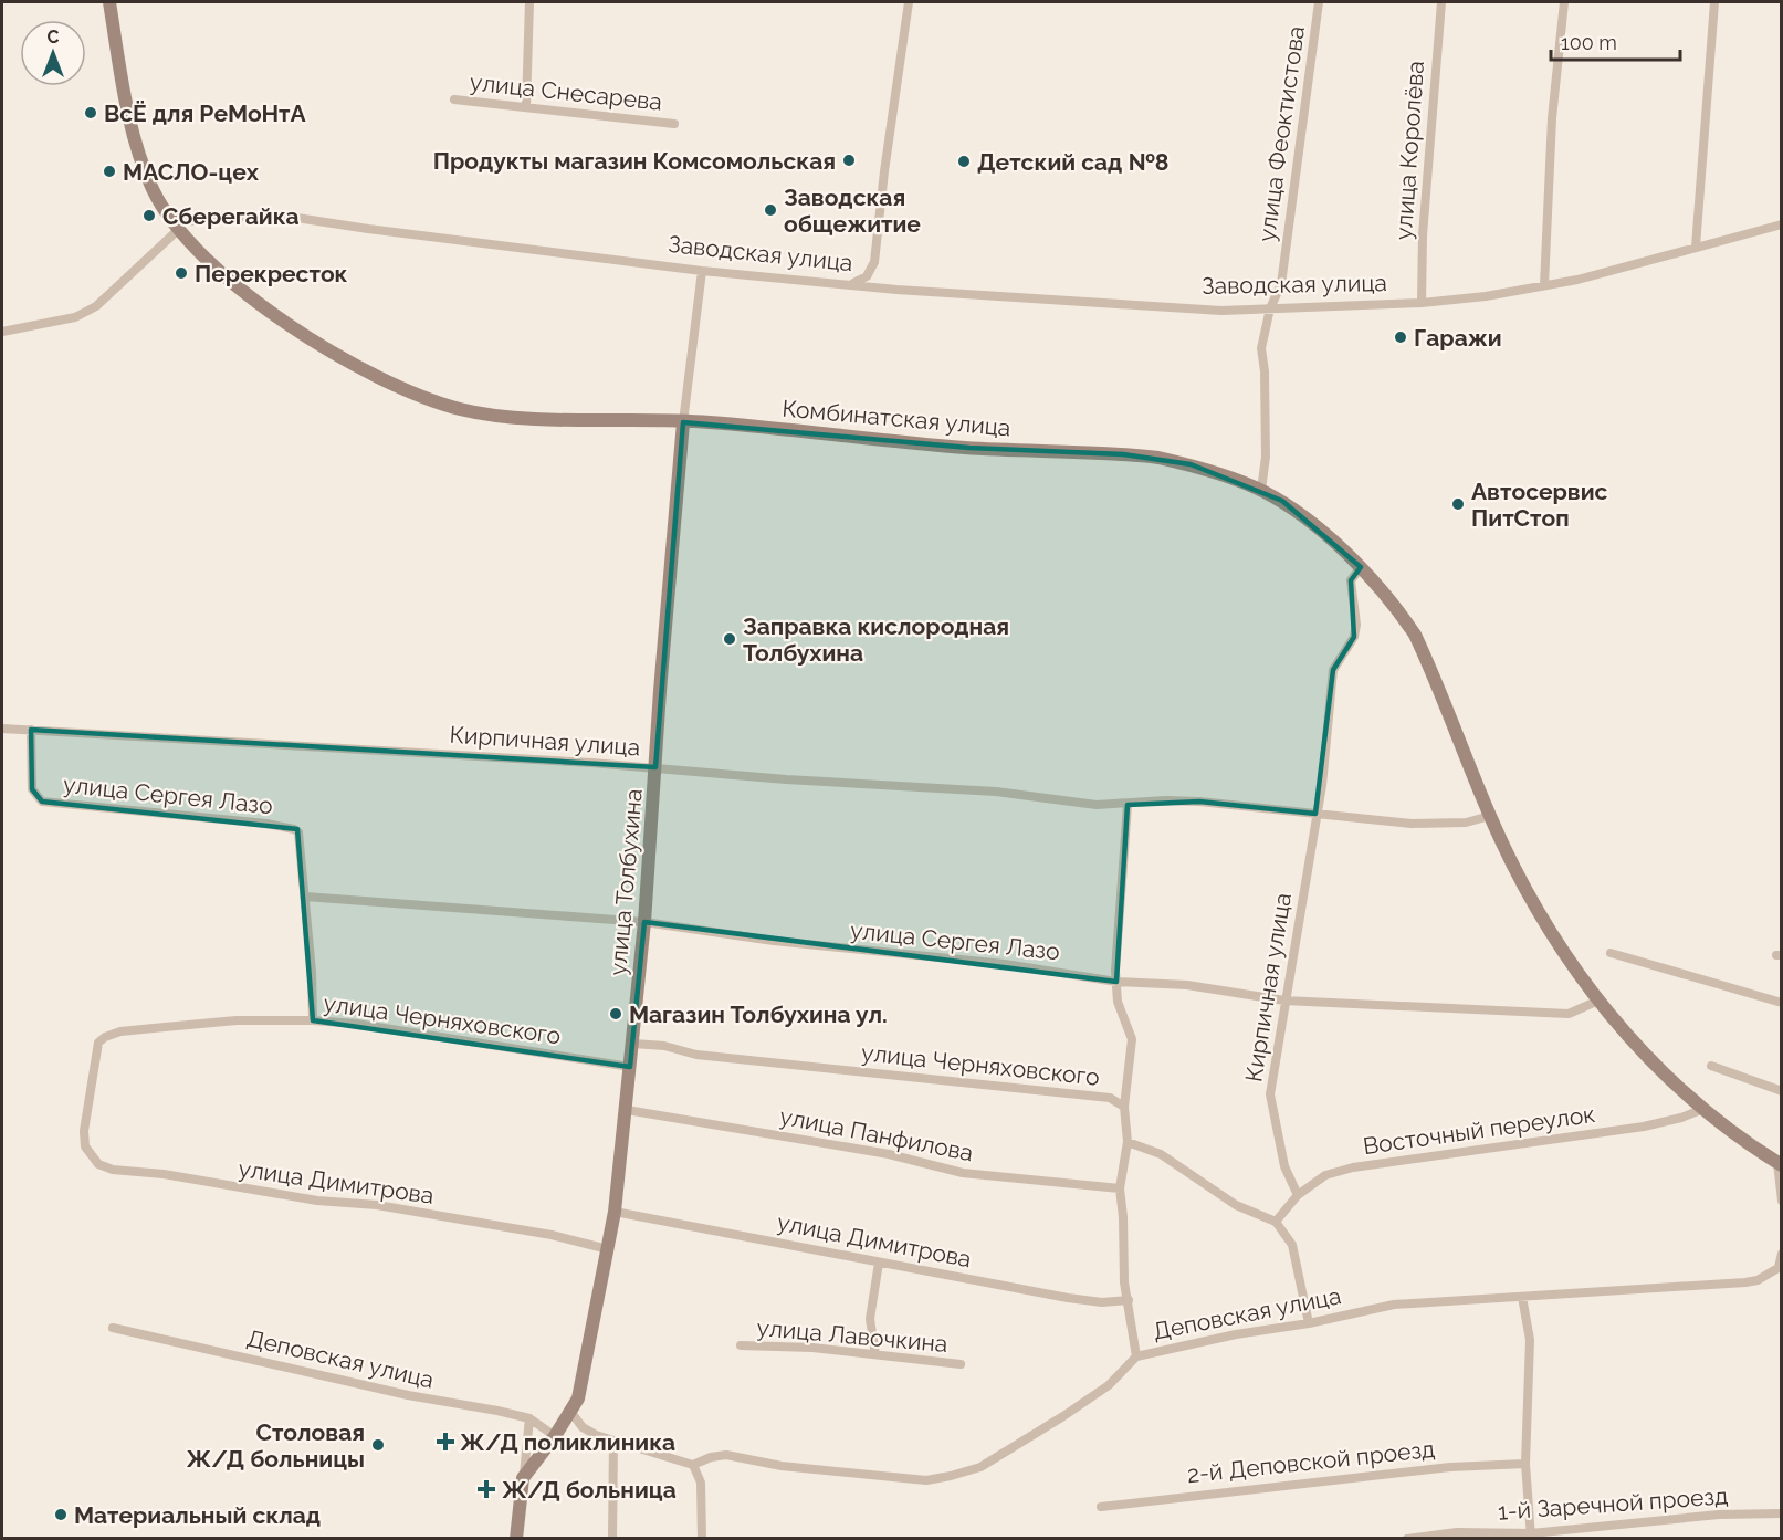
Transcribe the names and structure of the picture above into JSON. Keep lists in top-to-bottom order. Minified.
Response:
{"streets":{"main road":["Комбинатская улица","улица Толбухина"],"street":["улица Снесарева","улица Феоктистова","улица Королёва","Заводская улица","Кирпичная улица","улица Сергея Лазо","улица Черняховского","Восточный переулок","улица Панфилова","улица Димитрова","Деповская улица","улица Лавочкина","2-й Деповской проезд","1-й Заречной проезд"]},"crossings":[["улица Феоктистова","Заводская улица"],["улица Феоктистова","Комбинатская улица"],["улица Королёва","Заводская улица"],["Заводская улица","Комбинатская улица"],["Заводская улица","улица Толбухина"],["Комбинатская улица","Кирпичная улица"],["Комбинатская улица","улица Сергея Лазо"],["Комбинатская улица","улица Толбухина"],["Комбинатская улица","Восточный переулок"],["Кирпичная улица","улица Сергея Лазо"],["Кирпичная улица","улица Толбухина"],["Кирпичная улица","Восточный переулок"],["улица Сергея Лазо","улица Толбухина"],["улица Сергея Лазо","улица Черняховского"],["улица Толбухина","улица Черняховского"],["улица Толбухина","улица Панфилова"],["улица Толбухина","улица Димитрова"],["улица Толбухина","Деповская улица"],["улица Черняховского","улица Димитрова"]],"places":{"other":["ВсЁ для РеМоНтА","Продукты магазин Комсомольская","Детский сад №8","МАСЛО-цех","Заводская общежитие","Сберегайка","Перекресток","Гаражи","Автосервис ПитСтоп","Заправка кислородная Толбухина","Магазин Толбухина ул.","Столовая Ж/Д больницы","Материальный склад"],"health":["Ж/Д поликлиника","Ж/Д больница"]},"scale_bar":"100 m","north":"top"}
